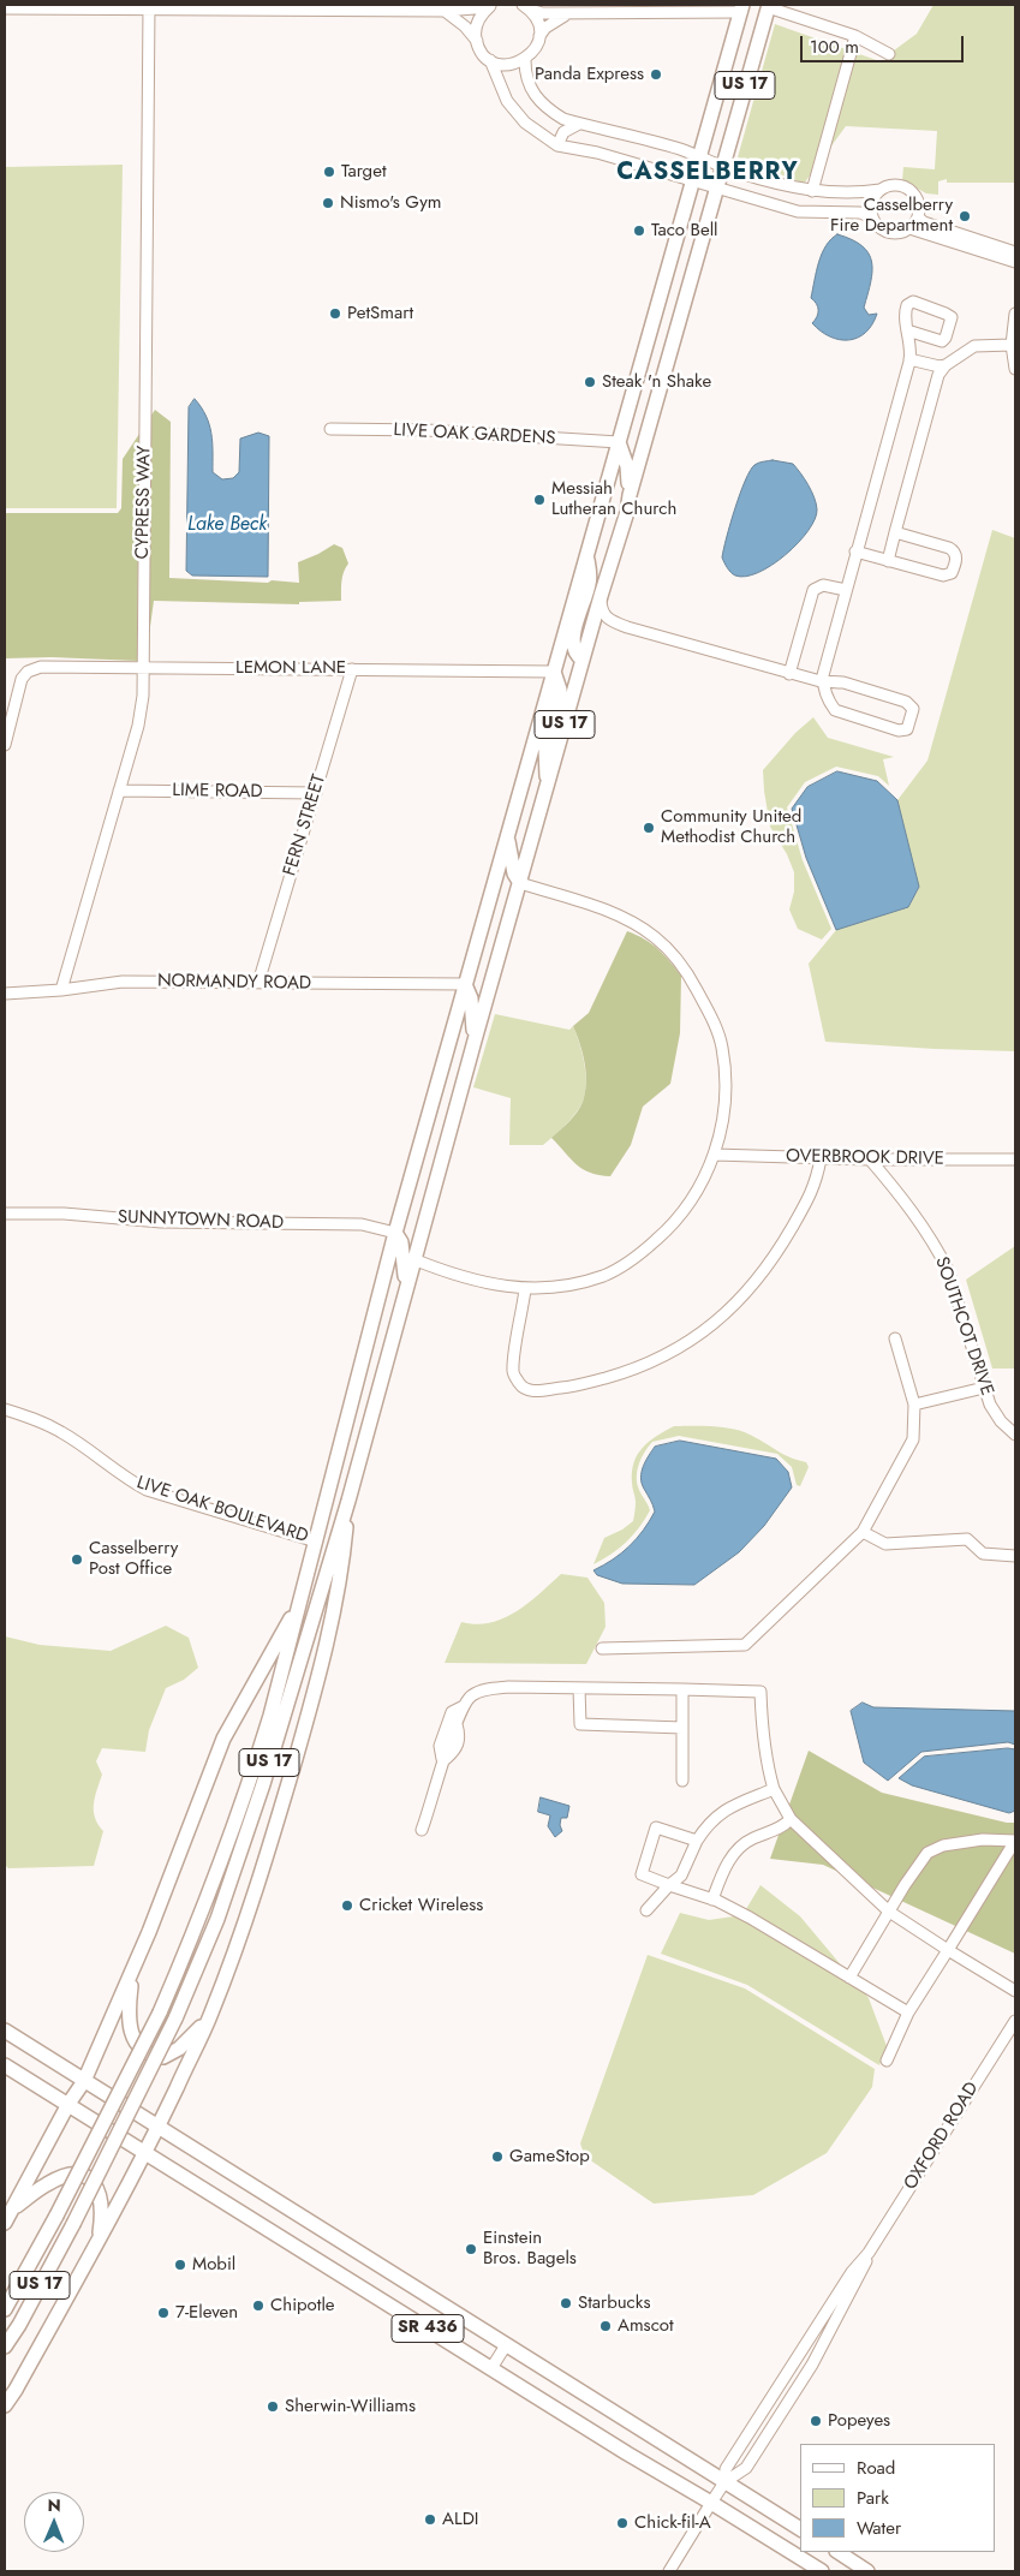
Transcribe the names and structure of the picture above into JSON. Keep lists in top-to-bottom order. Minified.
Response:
{"streets":{"main road":["US 17","SR 436"],"street":["LIVE OAK GARDENS","CYPRESS WAY","LEMON LANE","LIME ROAD","FERN STREET","NORMANDY ROAD","OVERBROOK DRIVE","SUNNYTOWN ROAD","SOUTHCOT DRIVE","LIVE OAK BOULEVARD","OXFORD ROAD"]},"crossings":[["US 17","LIVE OAK GARDENS"],["US 17","LEMON LANE"],["US 17","NORMANDY ROAD"],["US 17","SUNNYTOWN ROAD"],["US 17","LIVE OAK BOULEVARD"],["CYPRESS WAY","LEMON LANE"],["CYPRESS WAY","LIME ROAD"],["CYPRESS WAY","NORMANDY ROAD"],["LEMON LANE","FERN STREET"],["LIME ROAD","FERN STREET"],["FERN STREET","NORMANDY ROAD"],["OVERBROOK DRIVE","SOUTHCOT DRIVE"],["OXFORD ROAD","SR 436"]],"districts":["CASSELBERRY"],"water":["Lake Beck"],"places":["Panda Express","Target","Nismo's Gym","Casselberry Fire Department","Taco Bell","PetSmart","Steak 'n Shake","Messiah Lutheran Church","Community United Methodist Church","Casselberry Post Office","Cricket Wireless","GameStop","Einstein Bros. Bagels","Mobil","Starbucks","Chipotle","7-Eleven","Amscot","Sherwin-Williams","Popeyes","ALDI","Chick-fil-A"],"legend":["Road","Park","Water"],"scale_bar":"100 m","north":"top"}
